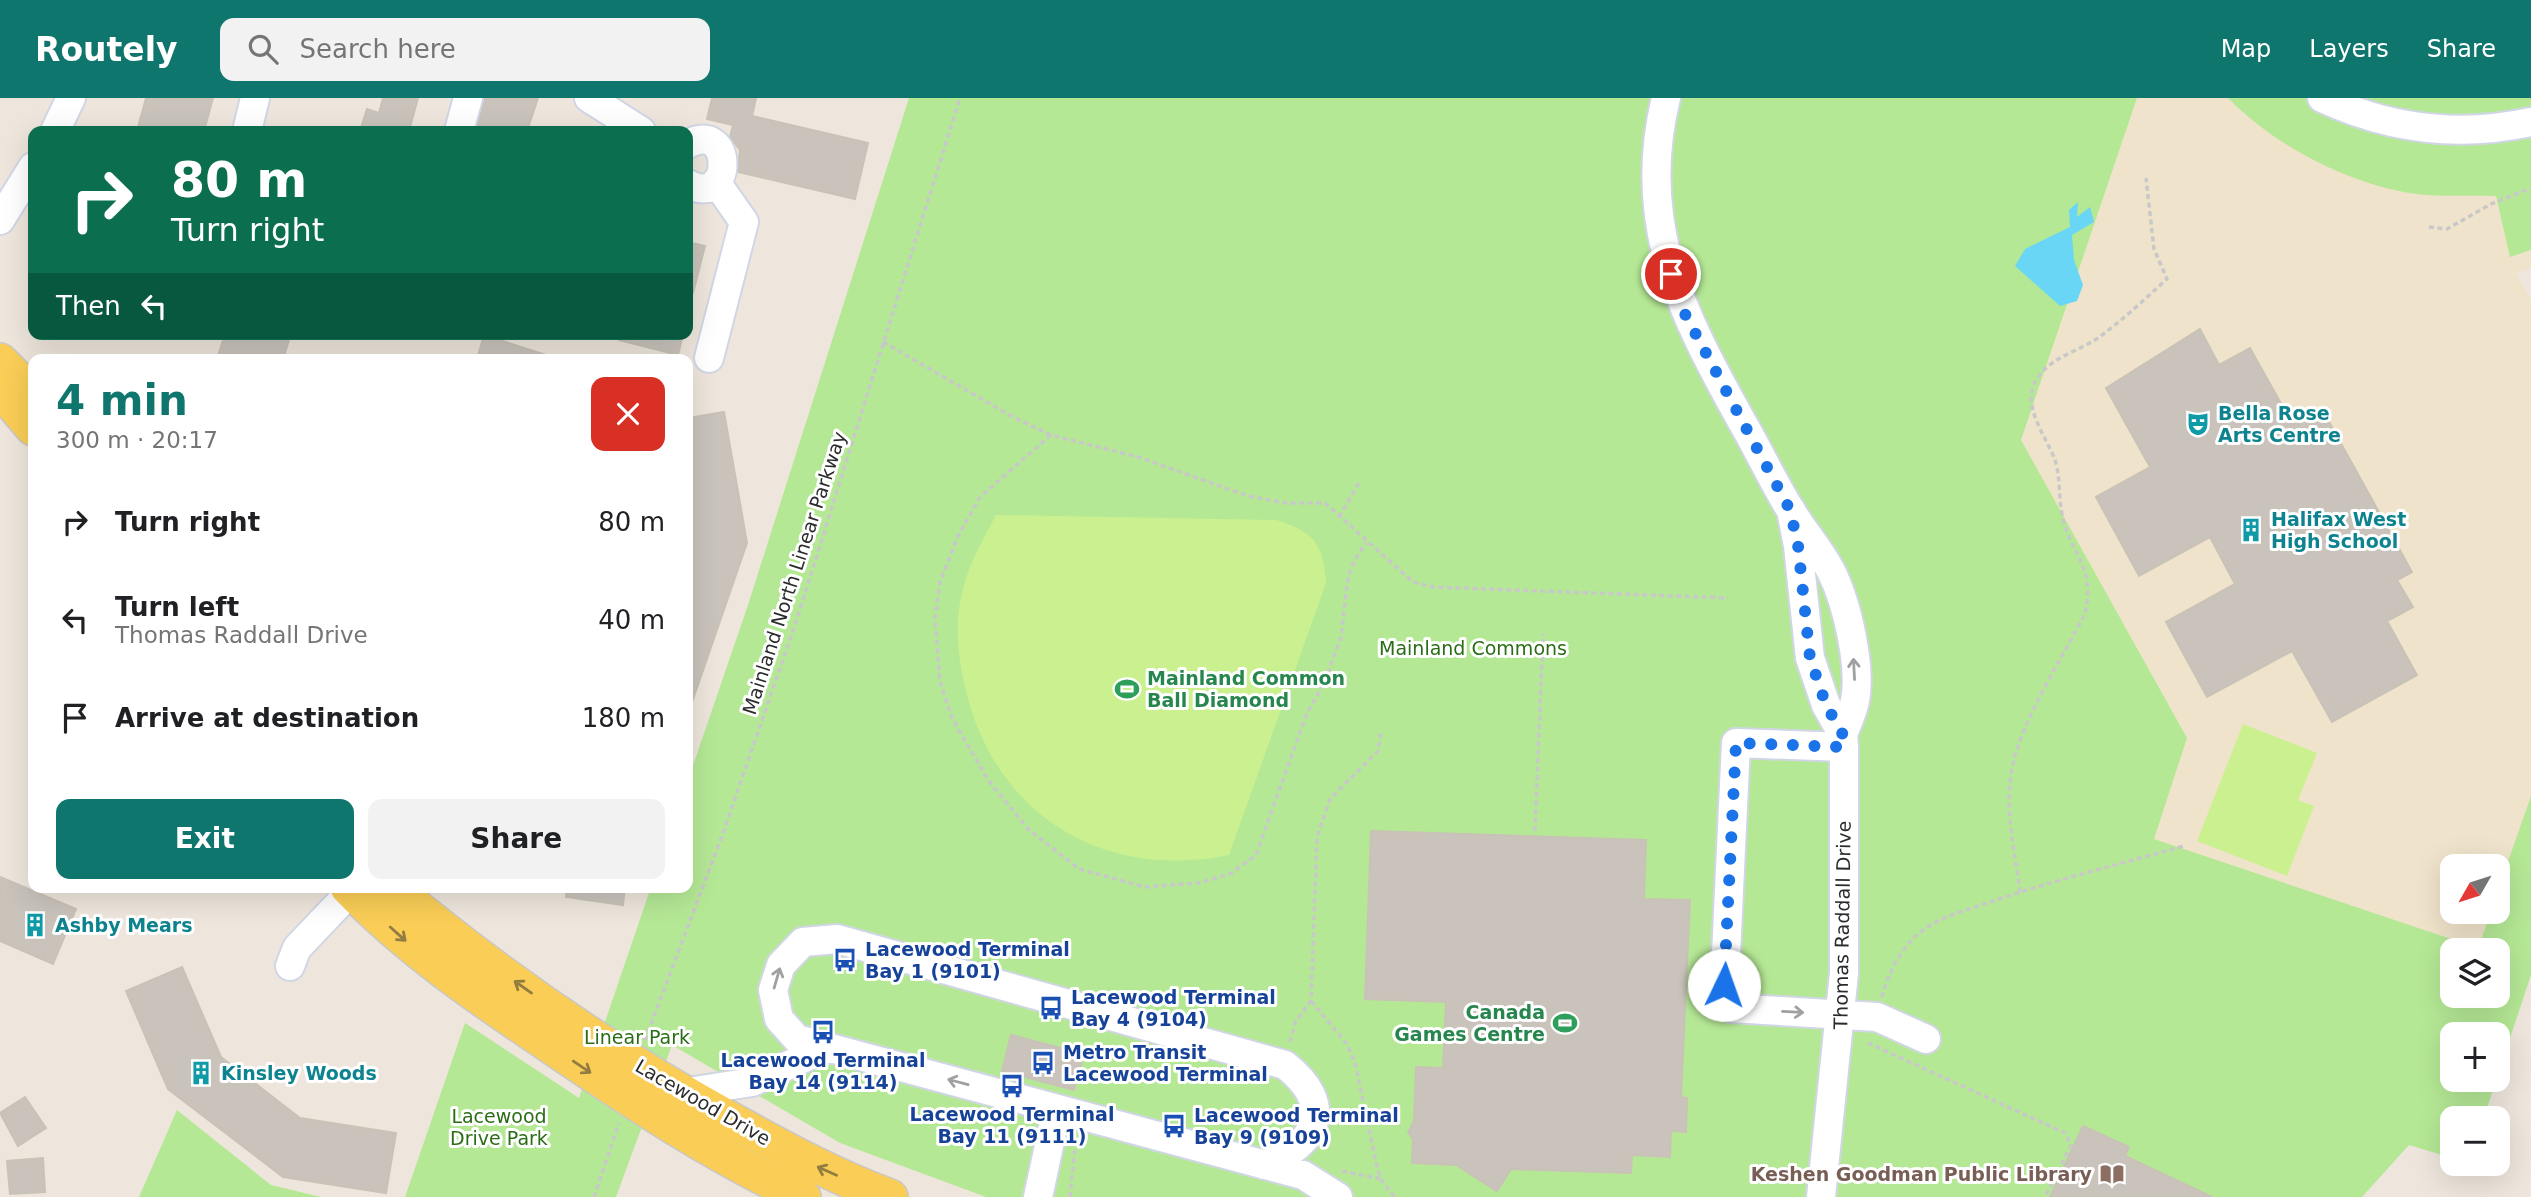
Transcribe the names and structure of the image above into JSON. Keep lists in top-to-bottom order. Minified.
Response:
{"streets":{"main road":["Lacewood Drive"],"street":["Thomas Raddall Drive"],"path":["Mainland North Linear Parkway"]},"parks":["Mainland Commons","Linear Park","Lacewood Drive Park"],"places":{"theatre":["Bella Rose Arts Centre"],"building":["Halifax West High School","Ashby Mears","Kinsley Woods"],"sports":["Mainland Common Ball Diamond","Canada Games Centre"],"bus stop":["Lacewood Terminal Bay 1 (9101)","Lacewood Terminal Bay 4 (9104)","Lacewood Terminal Bay 14 (9114)","Metro Transit Lacewood Terminal","Lacewood Terminal Bay 11 (9111)","Lacewood Terminal Bay 9 (9109)"],"library":["Keshen Goodman Public Library"]},"north":"bottom left","page":{"header":"Routely","search":"Search here","nav":["Map","Layers","Share"],"turn":["80 m","Turn right"],"then":"Then","heading":["4 min","300 m · 20:17"],"list":[{"name":"Turn right","value":"80 m"},{"name":"Turn left","note":"Thomas Raddall Drive","value":"40 m"},{"name":"Arrive at destination","value":"180 m"}],"buttons":["Exit","Share"],"map_buttons":["+","−"]}}
